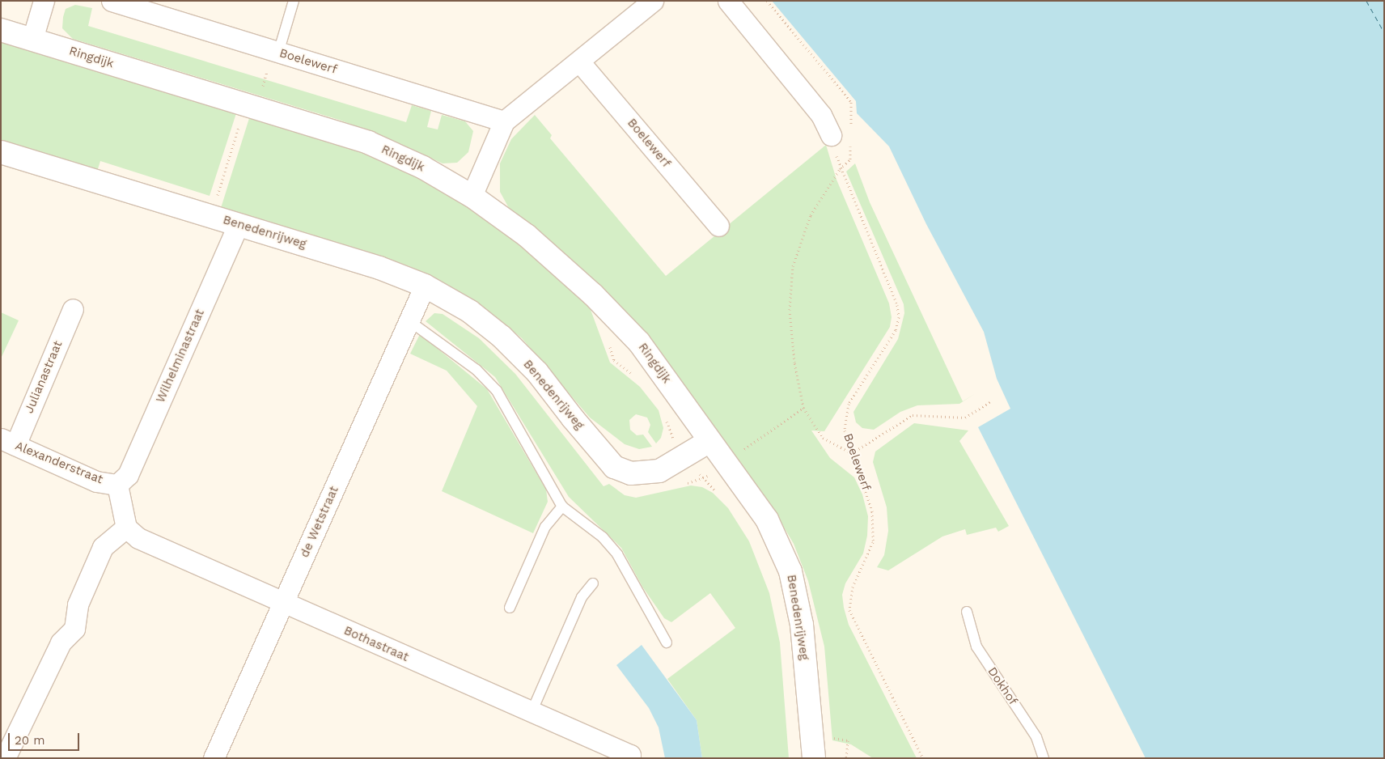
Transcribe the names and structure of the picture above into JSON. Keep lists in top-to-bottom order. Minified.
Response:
{"streets":{"street":["Ringdijk","Boelewerf","Benedenrijweg","Wilhelminastraat","Julianastraat","Alexanderstraat","de Wetstraat","Bothastraat"],"lane":["Dokhof"]},"crossings":[["Ringdijk","Benedenrijweg"],["Benedenrijweg","Wilhelminastraat"],["Benedenrijweg","de Wetstraat"],["Wilhelminastraat","Alexanderstraat"],["Julianastraat","Alexanderstraat"],["de Wetstraat","Bothastraat"]],"scale_bar":"20 m"}
